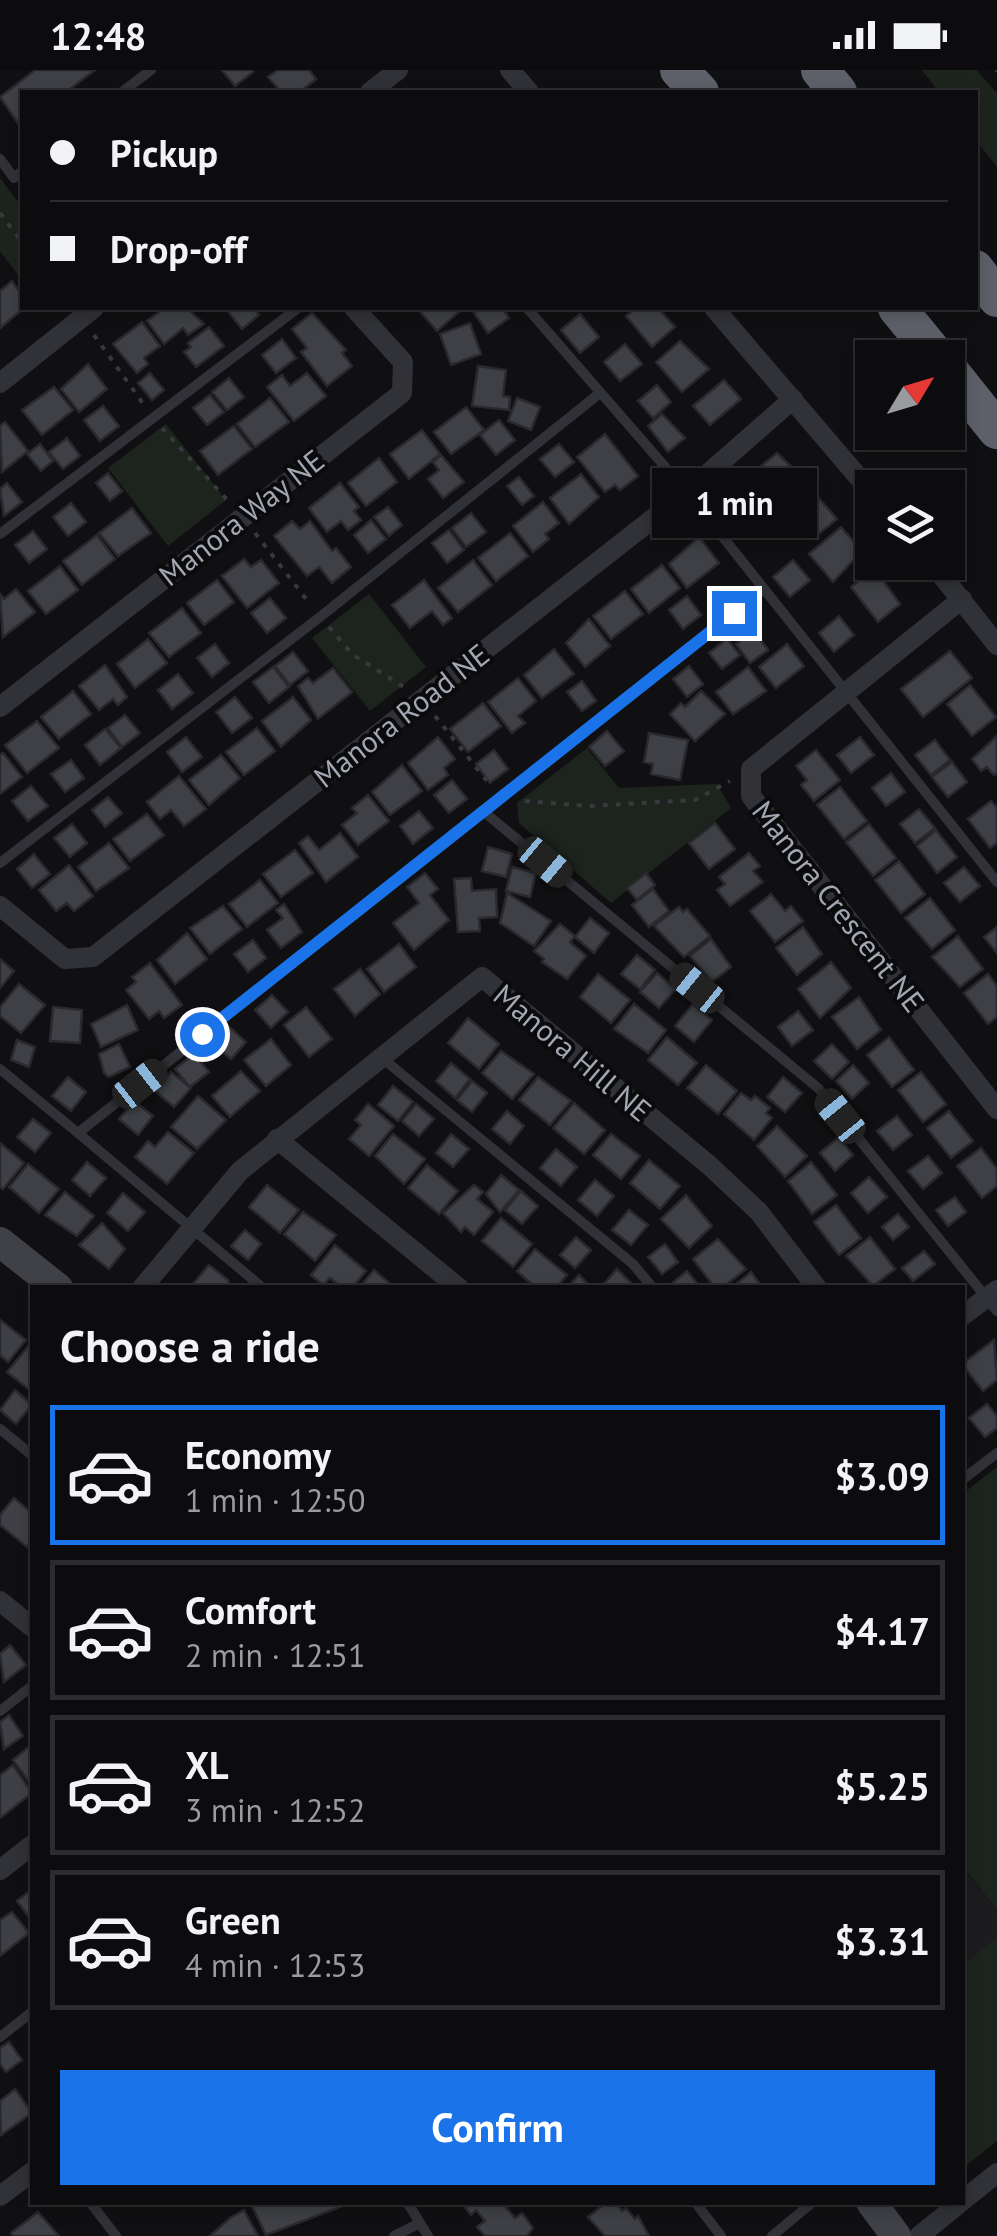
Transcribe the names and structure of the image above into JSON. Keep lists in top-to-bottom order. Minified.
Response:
{"streets":{"street":["Manora Way NE","Manora Road NE","Manora Crescent NE","Manora Hill NE"]},"north":"top right","page":{"status":"12:48","banner":["Pickup","Drop-off"],"bubble":"1 min","heading":"Choose a ride","list":[{"name":"Economy","note":"1 min · 12:50","value":"$3.09"},{"name":"Comfort","note":"2 min · 12:51","value":"$4.17"},{"name":"XL","note":"3 min · 12:52","value":"$5.25"},{"name":"Green","note":"4 min · 12:53","value":"$3.31"}],"buttons":"Confirm"}}
